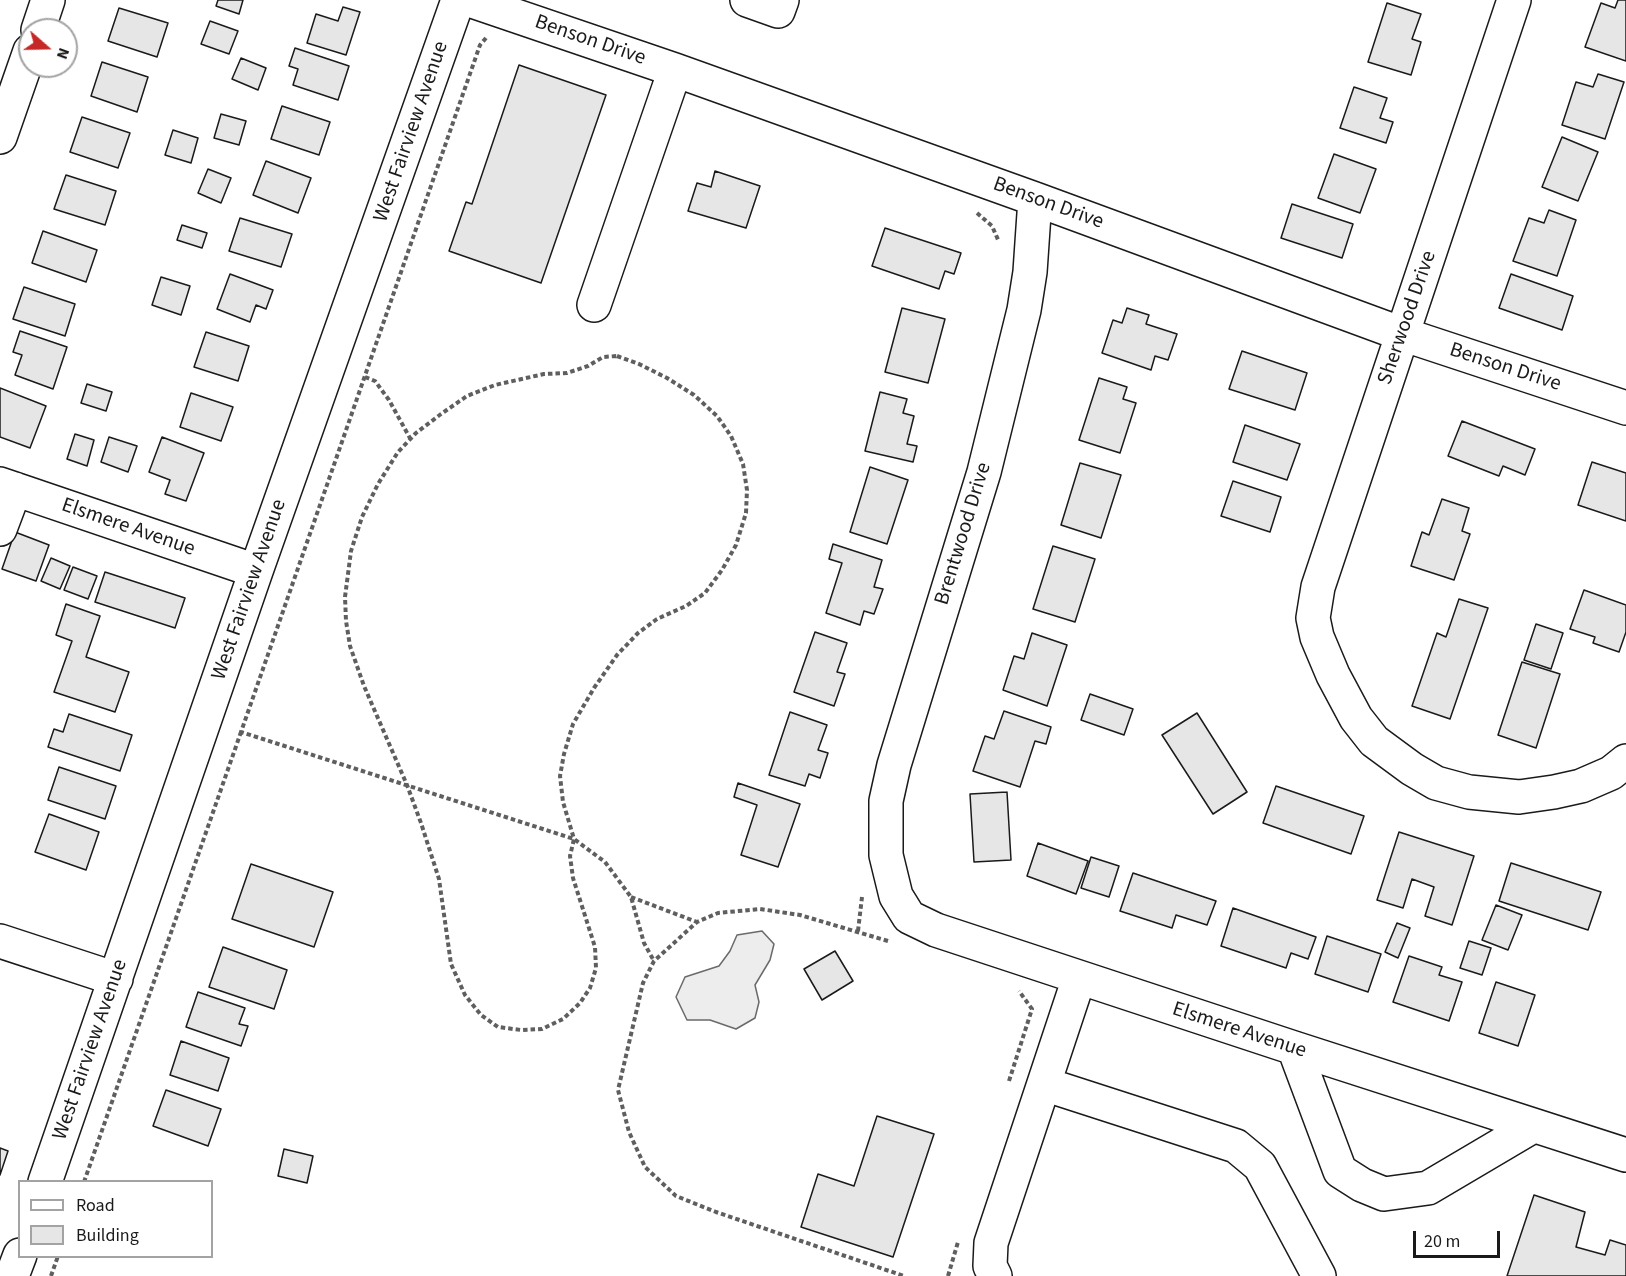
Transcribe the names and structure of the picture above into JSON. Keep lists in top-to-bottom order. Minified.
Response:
{"streets":{"street":["Benson Drive","West Fairview Avenue","Sherwood Drive","Elsmere Avenue","Brentwood Drive"]},"crossings":[["Benson Drive","Sherwood Drive"],["Benson Drive","Brentwood Drive"],["West Fairview Avenue","Elsmere Avenue"],["Elsmere Avenue","Brentwood Drive"]],"legend":["Road","Building"],"scale_bar":"20 m","north":"right"}
